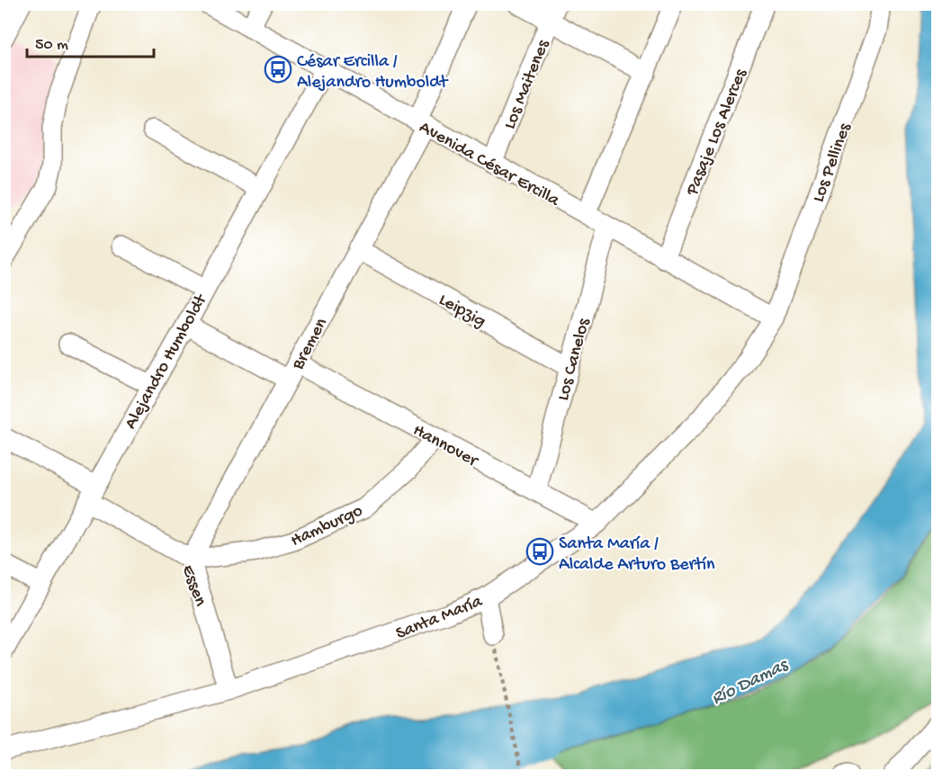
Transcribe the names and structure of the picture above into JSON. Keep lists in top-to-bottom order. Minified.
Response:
{"streets":{"street":["Los Maitenes","Pasaje Los Alerces","Avenida César Ercilla","Los Pellines","Leipzig","Bremen","Los Canelos","Alejandro Humboldt","Hannover","Hamburgo","Essen","Santa María"]},"crossings":[["Los Maitenes","Avenida César Ercilla"],["Pasaje Los Alerces","Avenida César Ercilla"],["Avenida César Ercilla","Los Pellines"],["Avenida César Ercilla","Bremen"],["Avenida César Ercilla","Los Canelos"],["Avenida César Ercilla","Alejandro Humboldt"],["Avenida César Ercilla","Santa María"],["Los Pellines","Santa María"],["Leipzig","Bremen"],["Leipzig","Los Canelos"],["Bremen","Hannover"],["Bremen","Hamburgo"],["Bremen","Essen"],["Los Canelos","Hannover"],["Alejandro Humboldt","Hannover"],["Alejandro Humboldt","Essen"],["Hannover","Hamburgo"],["Hannover","Santa María"],["Hamburgo","Essen"],["Essen","Santa María"]],"water":["Río Damas"],"places":{"bus stop":["César Ercilla / Alejandro Humboldt","Santa María / Alcalde Arturo Bertín"]},"scale_bar":"50 m"}
